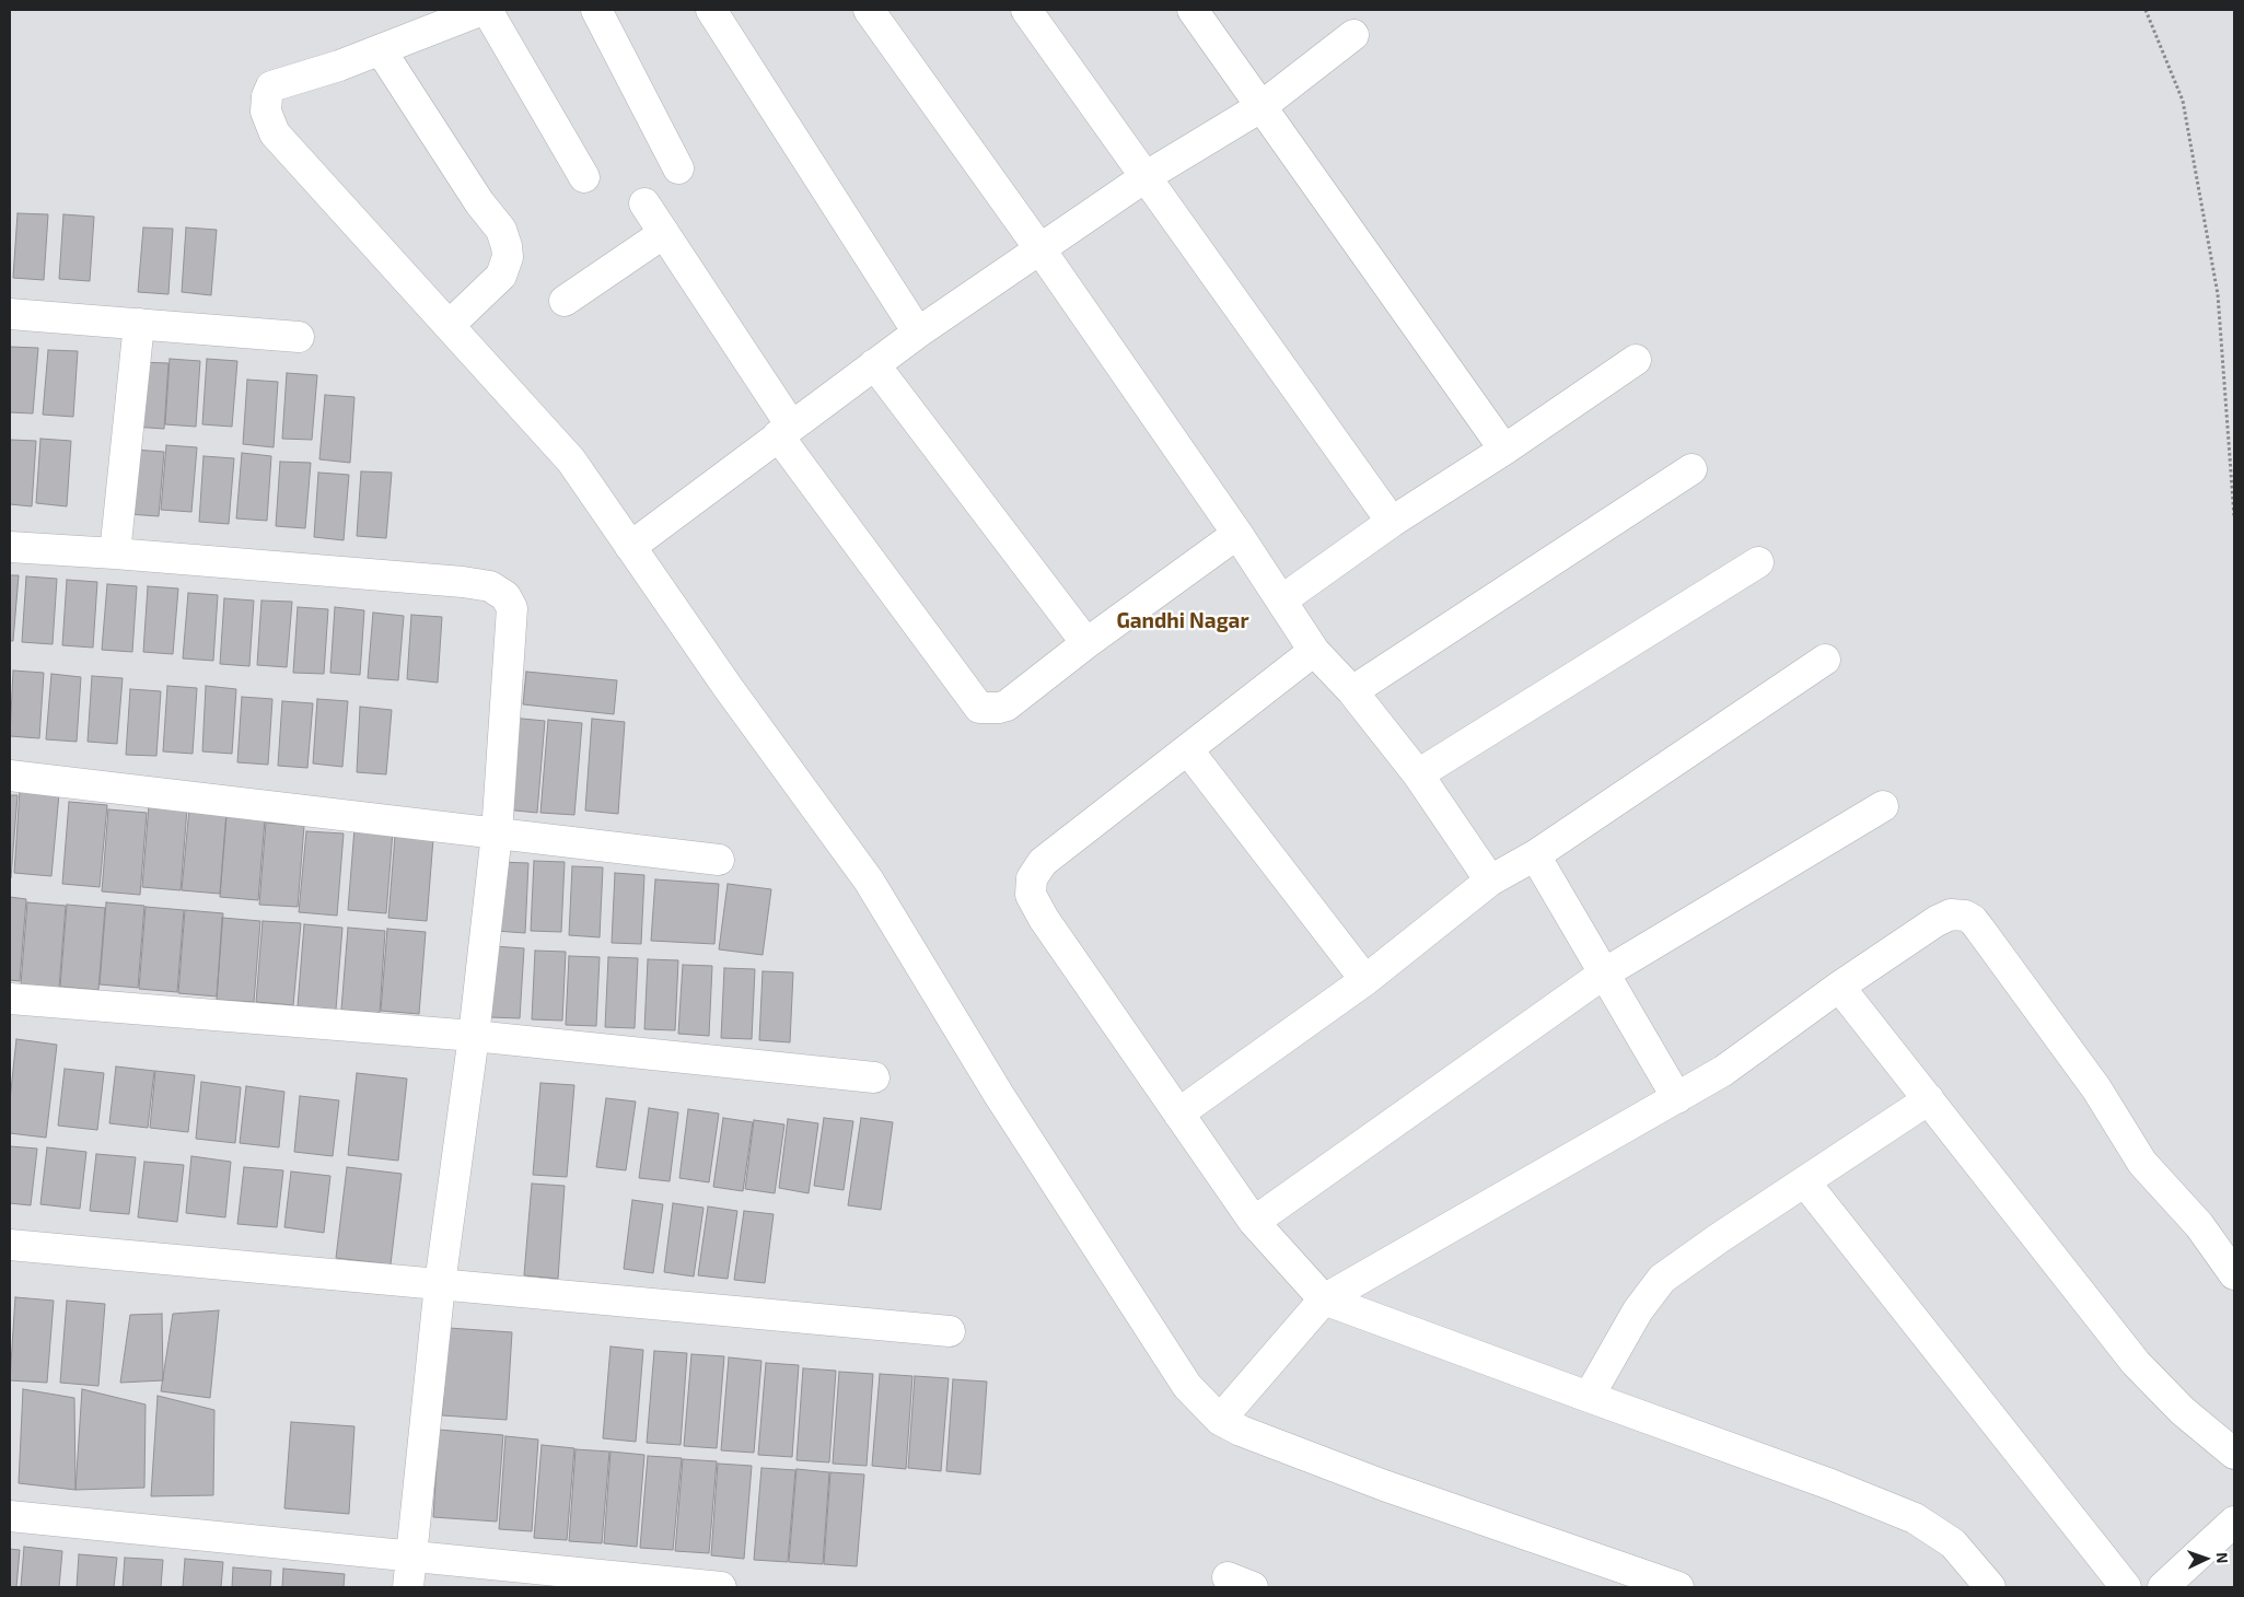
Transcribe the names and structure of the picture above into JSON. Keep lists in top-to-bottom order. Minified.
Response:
{"districts":["Gandhi Nagar"],"north":"right"}
